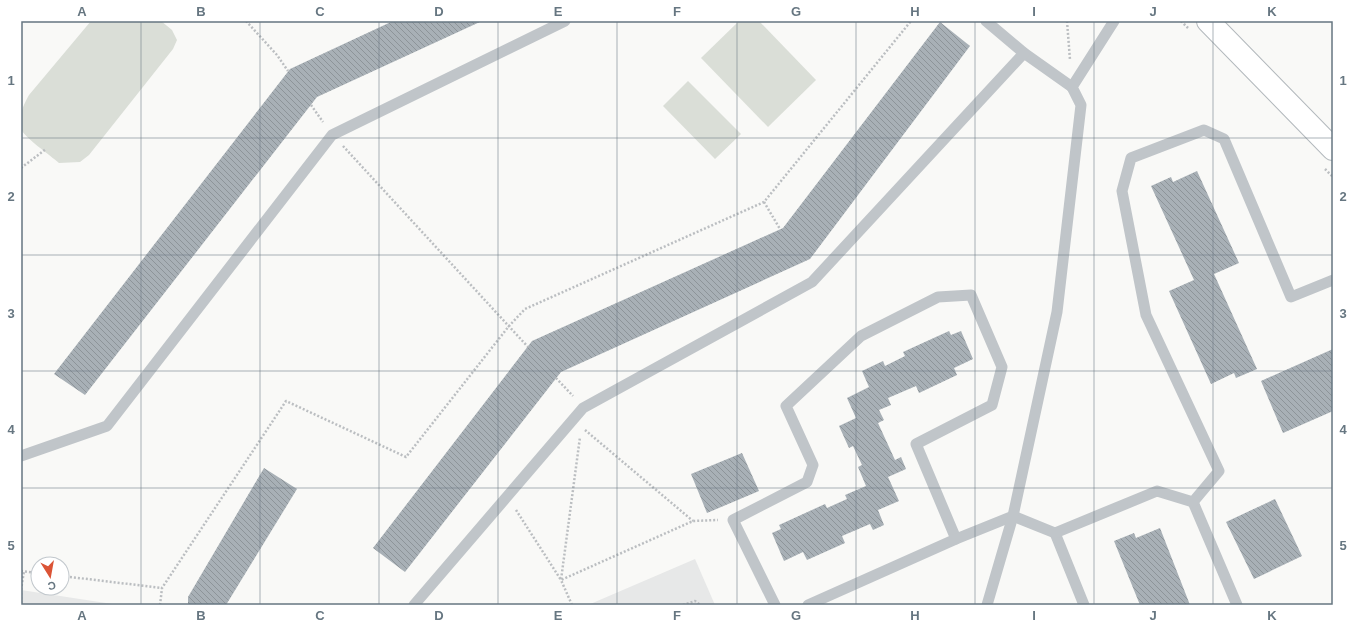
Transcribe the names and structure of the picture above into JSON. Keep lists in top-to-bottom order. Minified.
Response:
{"north":"bottom","grid":{"columns":["A","B","C","D","E","F","G","H","I","J","K"],"rows":["1","2","3","4","5"]}}
